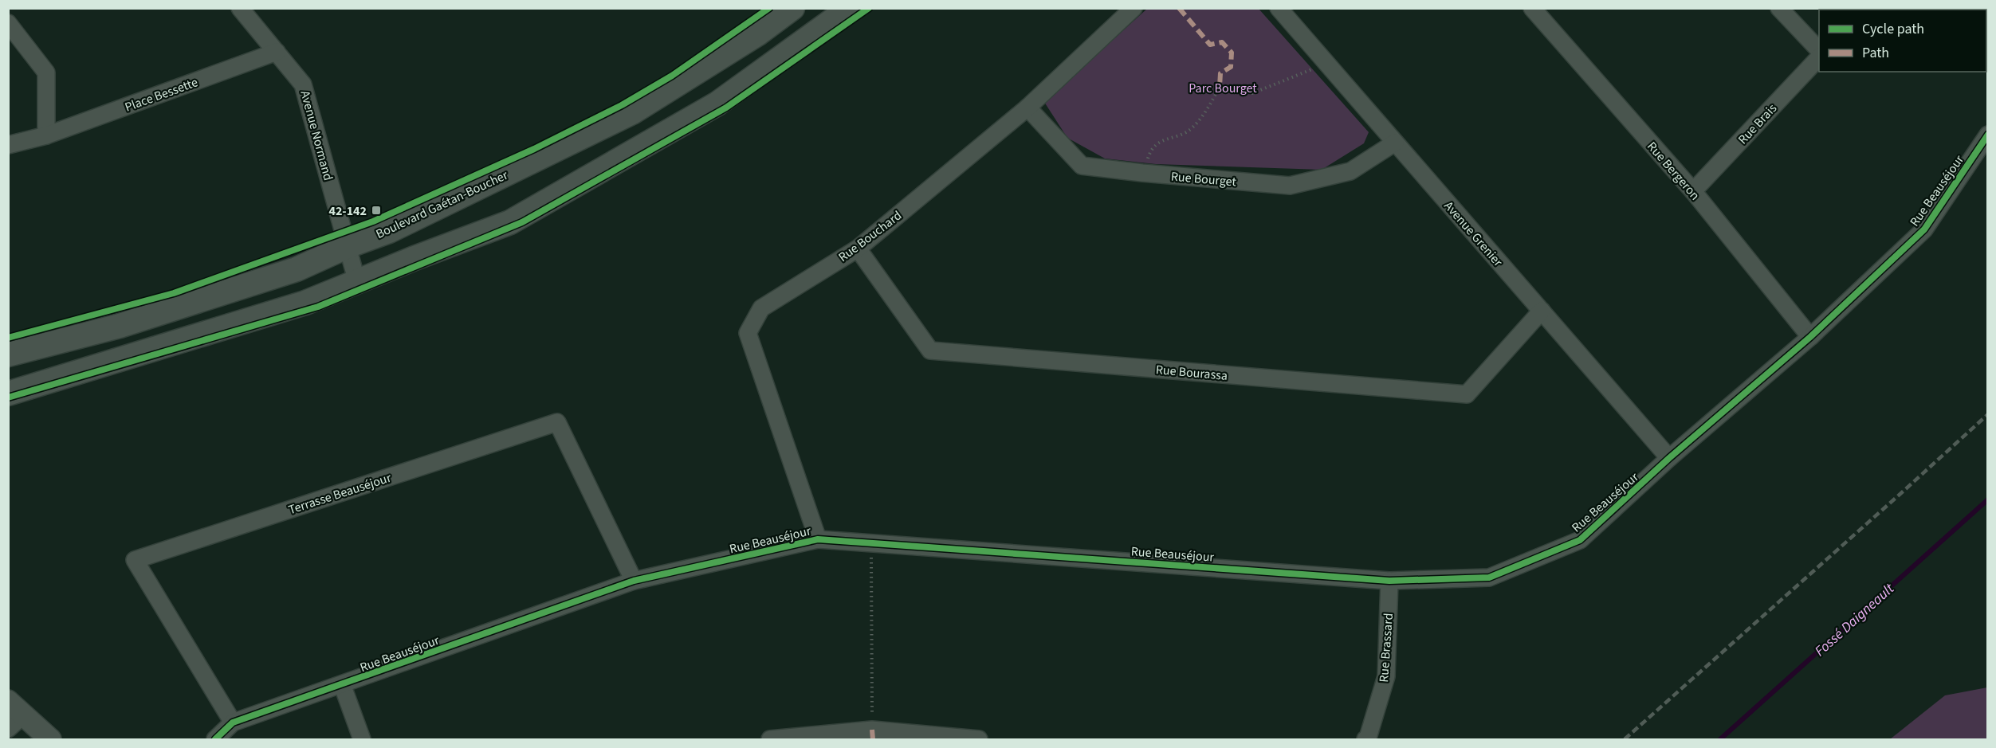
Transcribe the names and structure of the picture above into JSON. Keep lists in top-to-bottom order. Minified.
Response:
{"streets":{"main road":["Boulevard Gaétan-Boucher"],"street":["Place Bessette","Rue Brais","Avenue Normand","Rue Bergeron","Rue Bourget","Rue Beauséjour","Avenue Grenier","Rue Bouchard","Rue Bourassa","Terrasse Beauséjour","Rue Brassard"]},"crossings":[["Place Bessette","Avenue Normand"],["Rue Brais","Rue Bergeron"],["Avenue Normand","Boulevard Gaétan-Boucher"],["Rue Bergeron","Rue Beauséjour"],["Rue Bourget","Avenue Grenier"],["Rue Bourget","Rue Bouchard"],["Rue Beauséjour","Avenue Grenier"],["Rue Beauséjour","Rue Bouchard"],["Rue Beauséjour","Terrasse Beauséjour"],["Rue Beauséjour","Rue Brassard"],["Avenue Grenier","Rue Bourassa"],["Rue Bouchard","Rue Bourassa"]],"water":["Fossé Daigneault"],"parks":["Parc Bourget"],"places":{"transit":["42-142"]},"legend":["Cycle path","Path"]}
